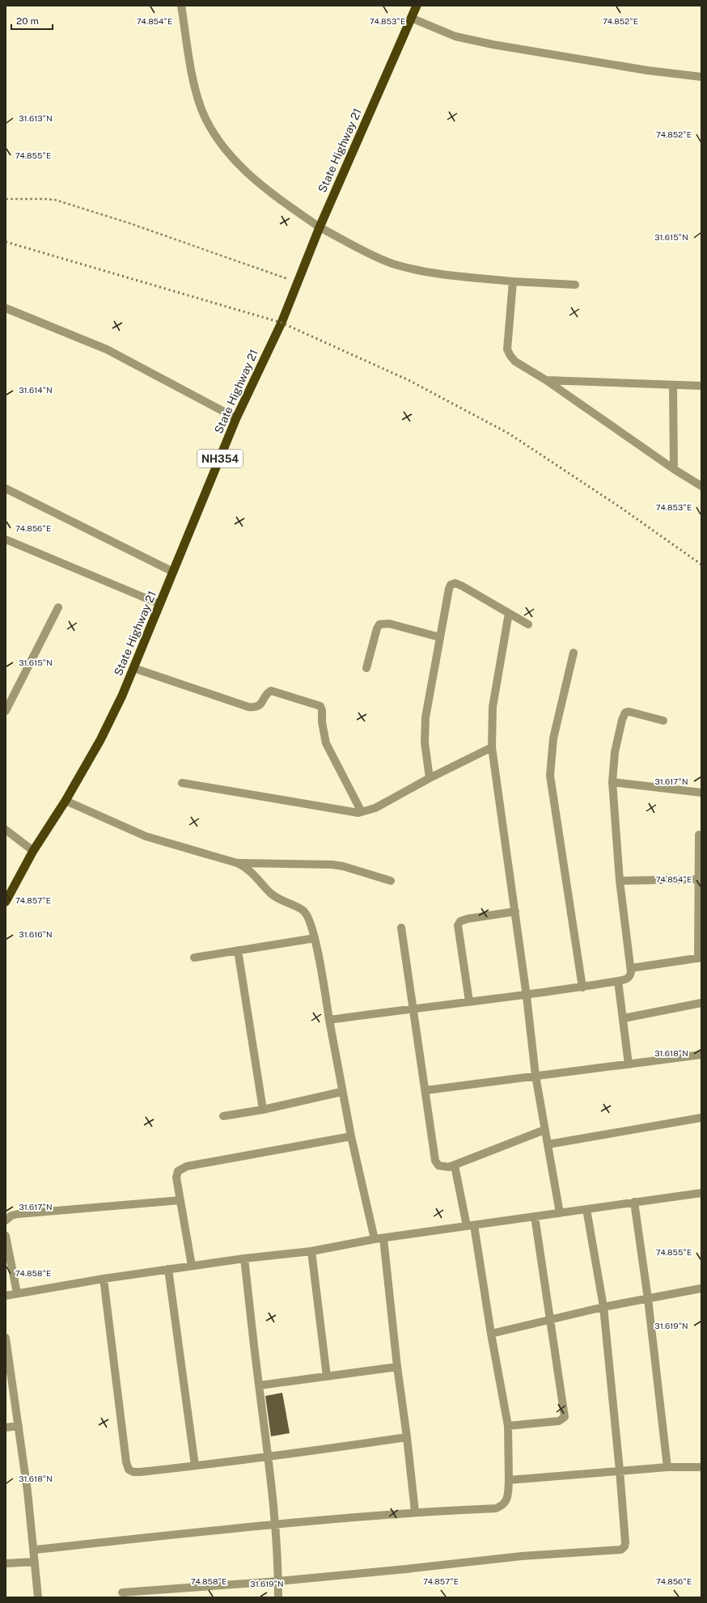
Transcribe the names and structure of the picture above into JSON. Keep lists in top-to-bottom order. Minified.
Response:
{"streets":{"highway":["State Highway 21","NH354"]},"scale_bar":"20 m","coordinates":["74.854°E","74.853°E","74.852°E","31.613°N","74.855°E","31.615°N","31.614°N","74.856°E","31.617°N","74.857°E","31.616°N","31.618°N","74.858°E","31.619°N"]}
